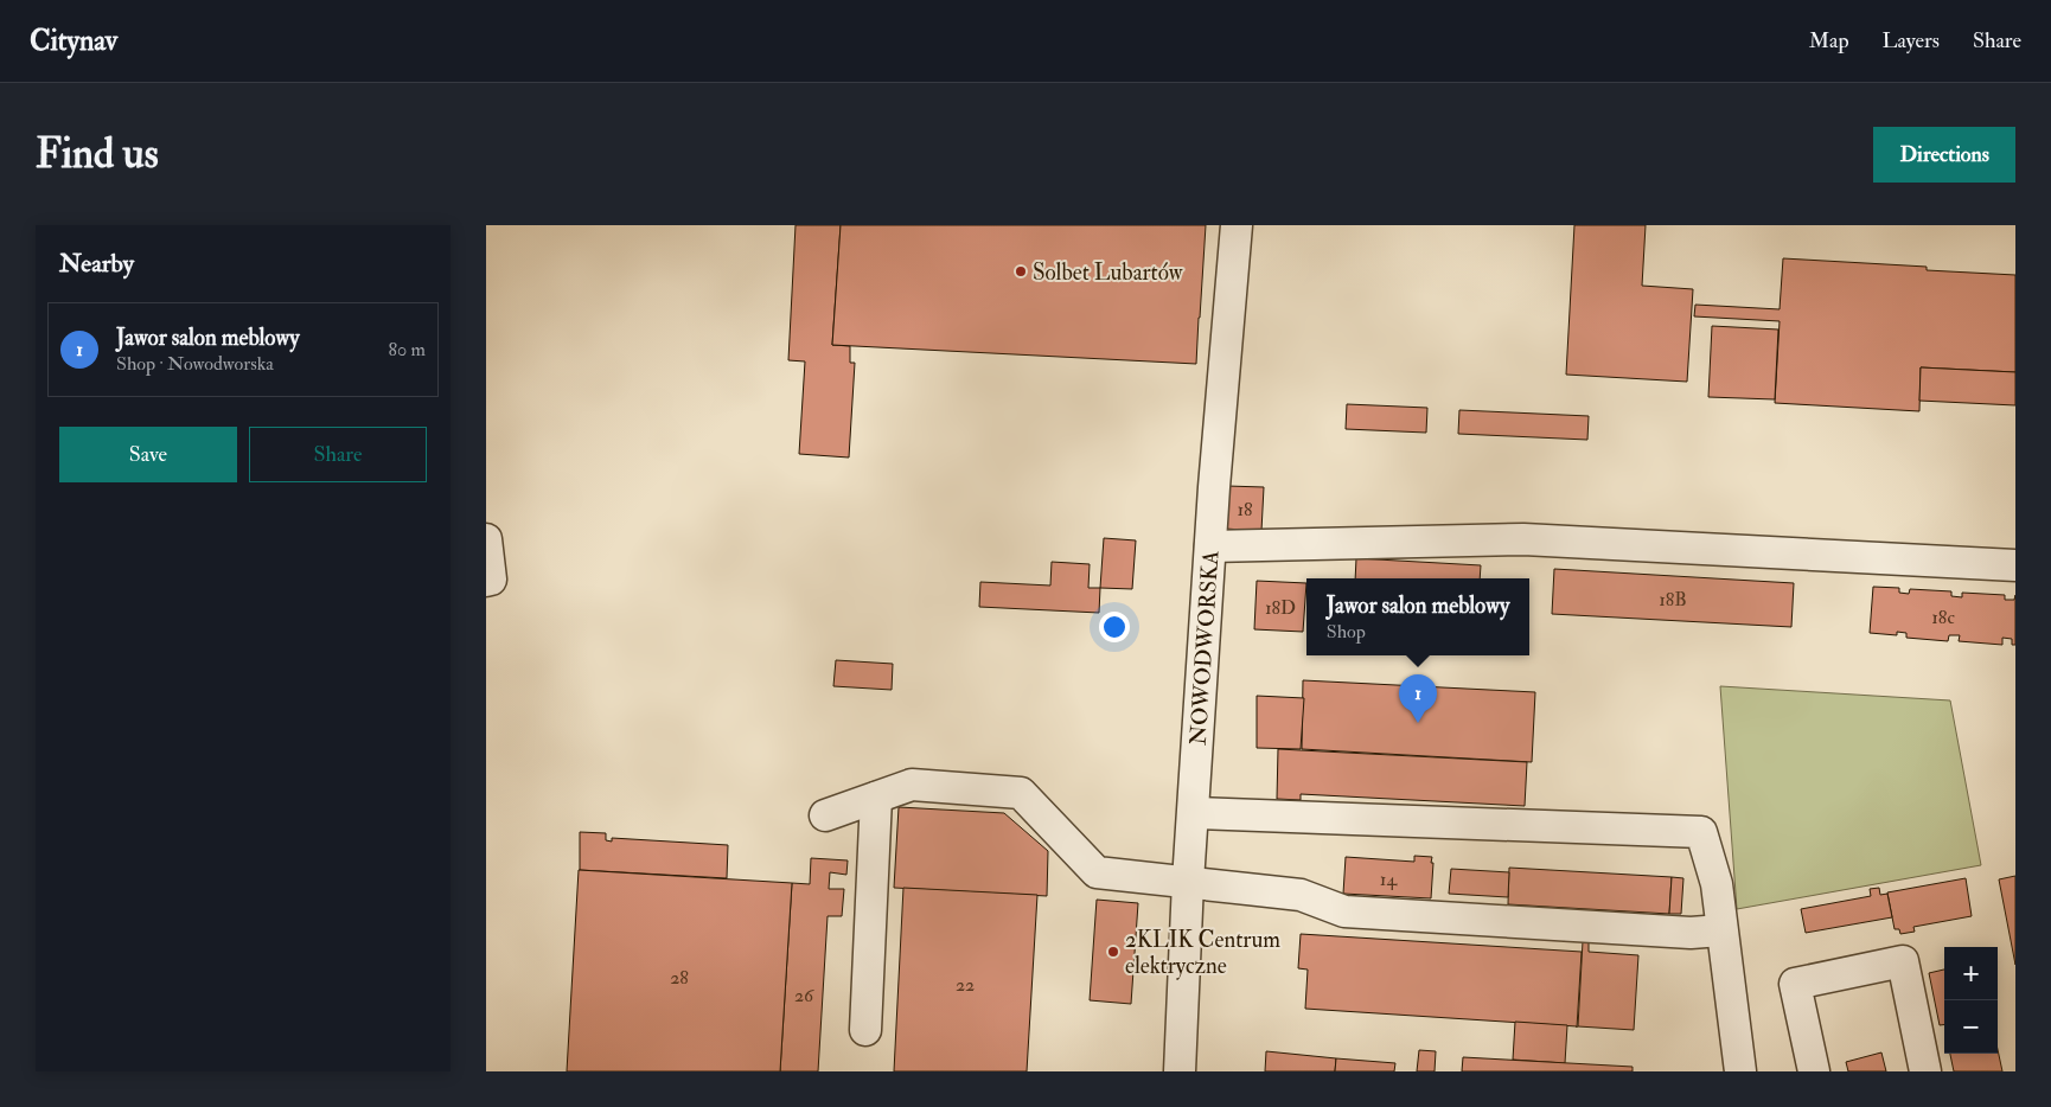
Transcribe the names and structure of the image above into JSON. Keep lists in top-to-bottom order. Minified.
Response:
{"streets":{"street":["NOWODWORSKA"]},"places":["Solbet Lubartów","2KLIK Centrum elektryczne"],"house_numbers":["18","18B","18D","18c","14","28","22","26"],"page":{"header":"Citynav","nav":["Map","Layers","Share"],"buttons":["Directions",["Save","Share"]],"title":"Find us","heading":"Nearby","list":[{"mark":"1","name":"Jawor salon meblowy","note":"Shop · Nowodworska","value":"80 m"}],"popup":["Jawor salon meblowy","Shop"],"pins":"1","map_buttons":["+","−"]}}
